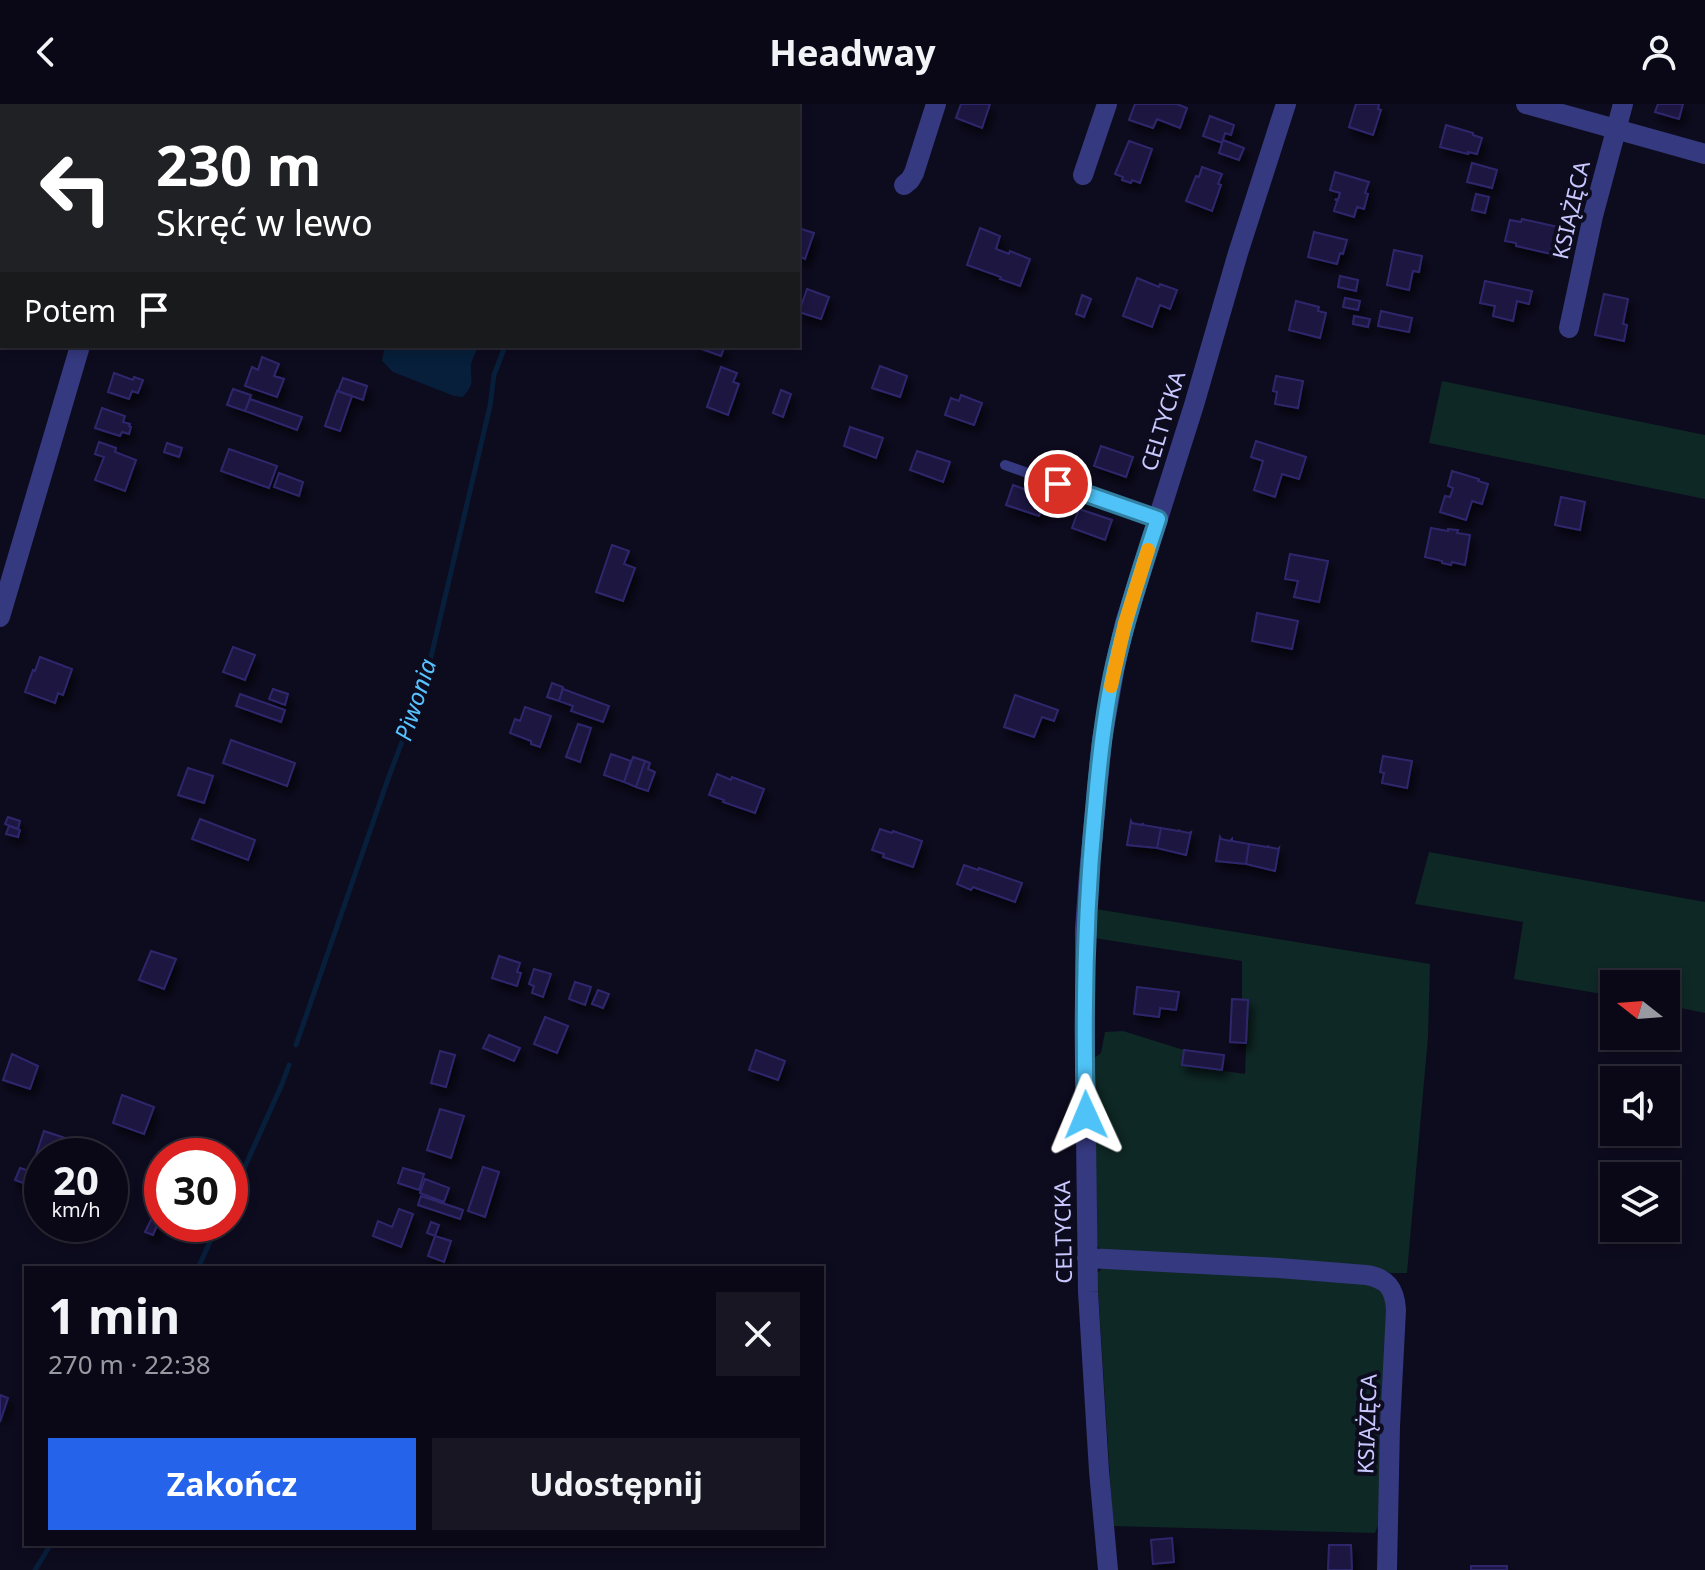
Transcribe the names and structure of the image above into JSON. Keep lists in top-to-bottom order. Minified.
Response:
{"streets":{"street":["KSIĄŻĘCA","CELTYCKA"]},"crossings":[["KSIĄŻĘCA","CELTYCKA"]],"water":["Piwonia"],"north":"left","page":{"header":"Headway","turn":["230 m","Skręć w lewo"],"then":"Potem","speed":"20 km/h","limit":"30","heading":["1 min","270 m · 22:38"],"buttons":["Zakończ","Udostępnij"]}}
